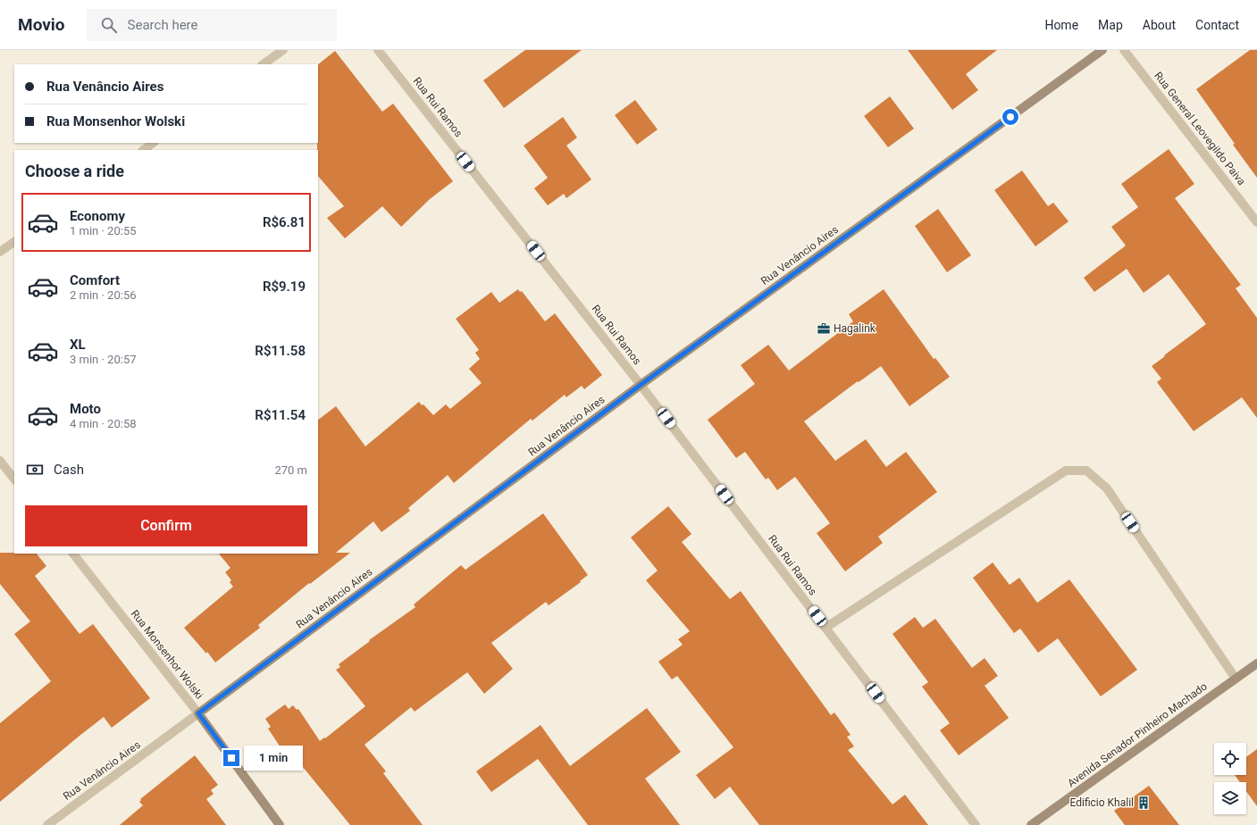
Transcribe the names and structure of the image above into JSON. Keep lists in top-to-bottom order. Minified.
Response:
{"streets":{"main road":["Rua Venâncio Aires","Rua Monsenhor Wolski","Avenida Senador Pinheiro Machado"],"street":["Rua Rui Ramos","Rua General Leovegildo Paiva"]},"crossings":[["Rua Rui Ramos","Rua Venâncio Aires"],["Rua Venâncio Aires","Rua Monsenhor Wolski"]],"places":{"office":["Hagalink"],"building":["Edificio Khalil"]},"page":{"header":"Movio","search":"Search here","nav":["Home","Map","About","Contact"],"banner":["Rua Venâncio Aires","Rua Monsenhor Wolski"],"heading":"Choose a ride","list":[{"name":"Economy","note":"1 min · 20:55","value":"R$6.81"},{"name":"Comfort","note":"2 min · 20:56","value":"R$9.19"},{"name":"XL","note":"3 min · 20:57","value":"R$11.58"},{"name":"Moto","note":"4 min · 20:58","value":"R$11.54"}],"pay":["Cash","270 m"],"buttons":"Confirm","bubble":"1 min"}}
